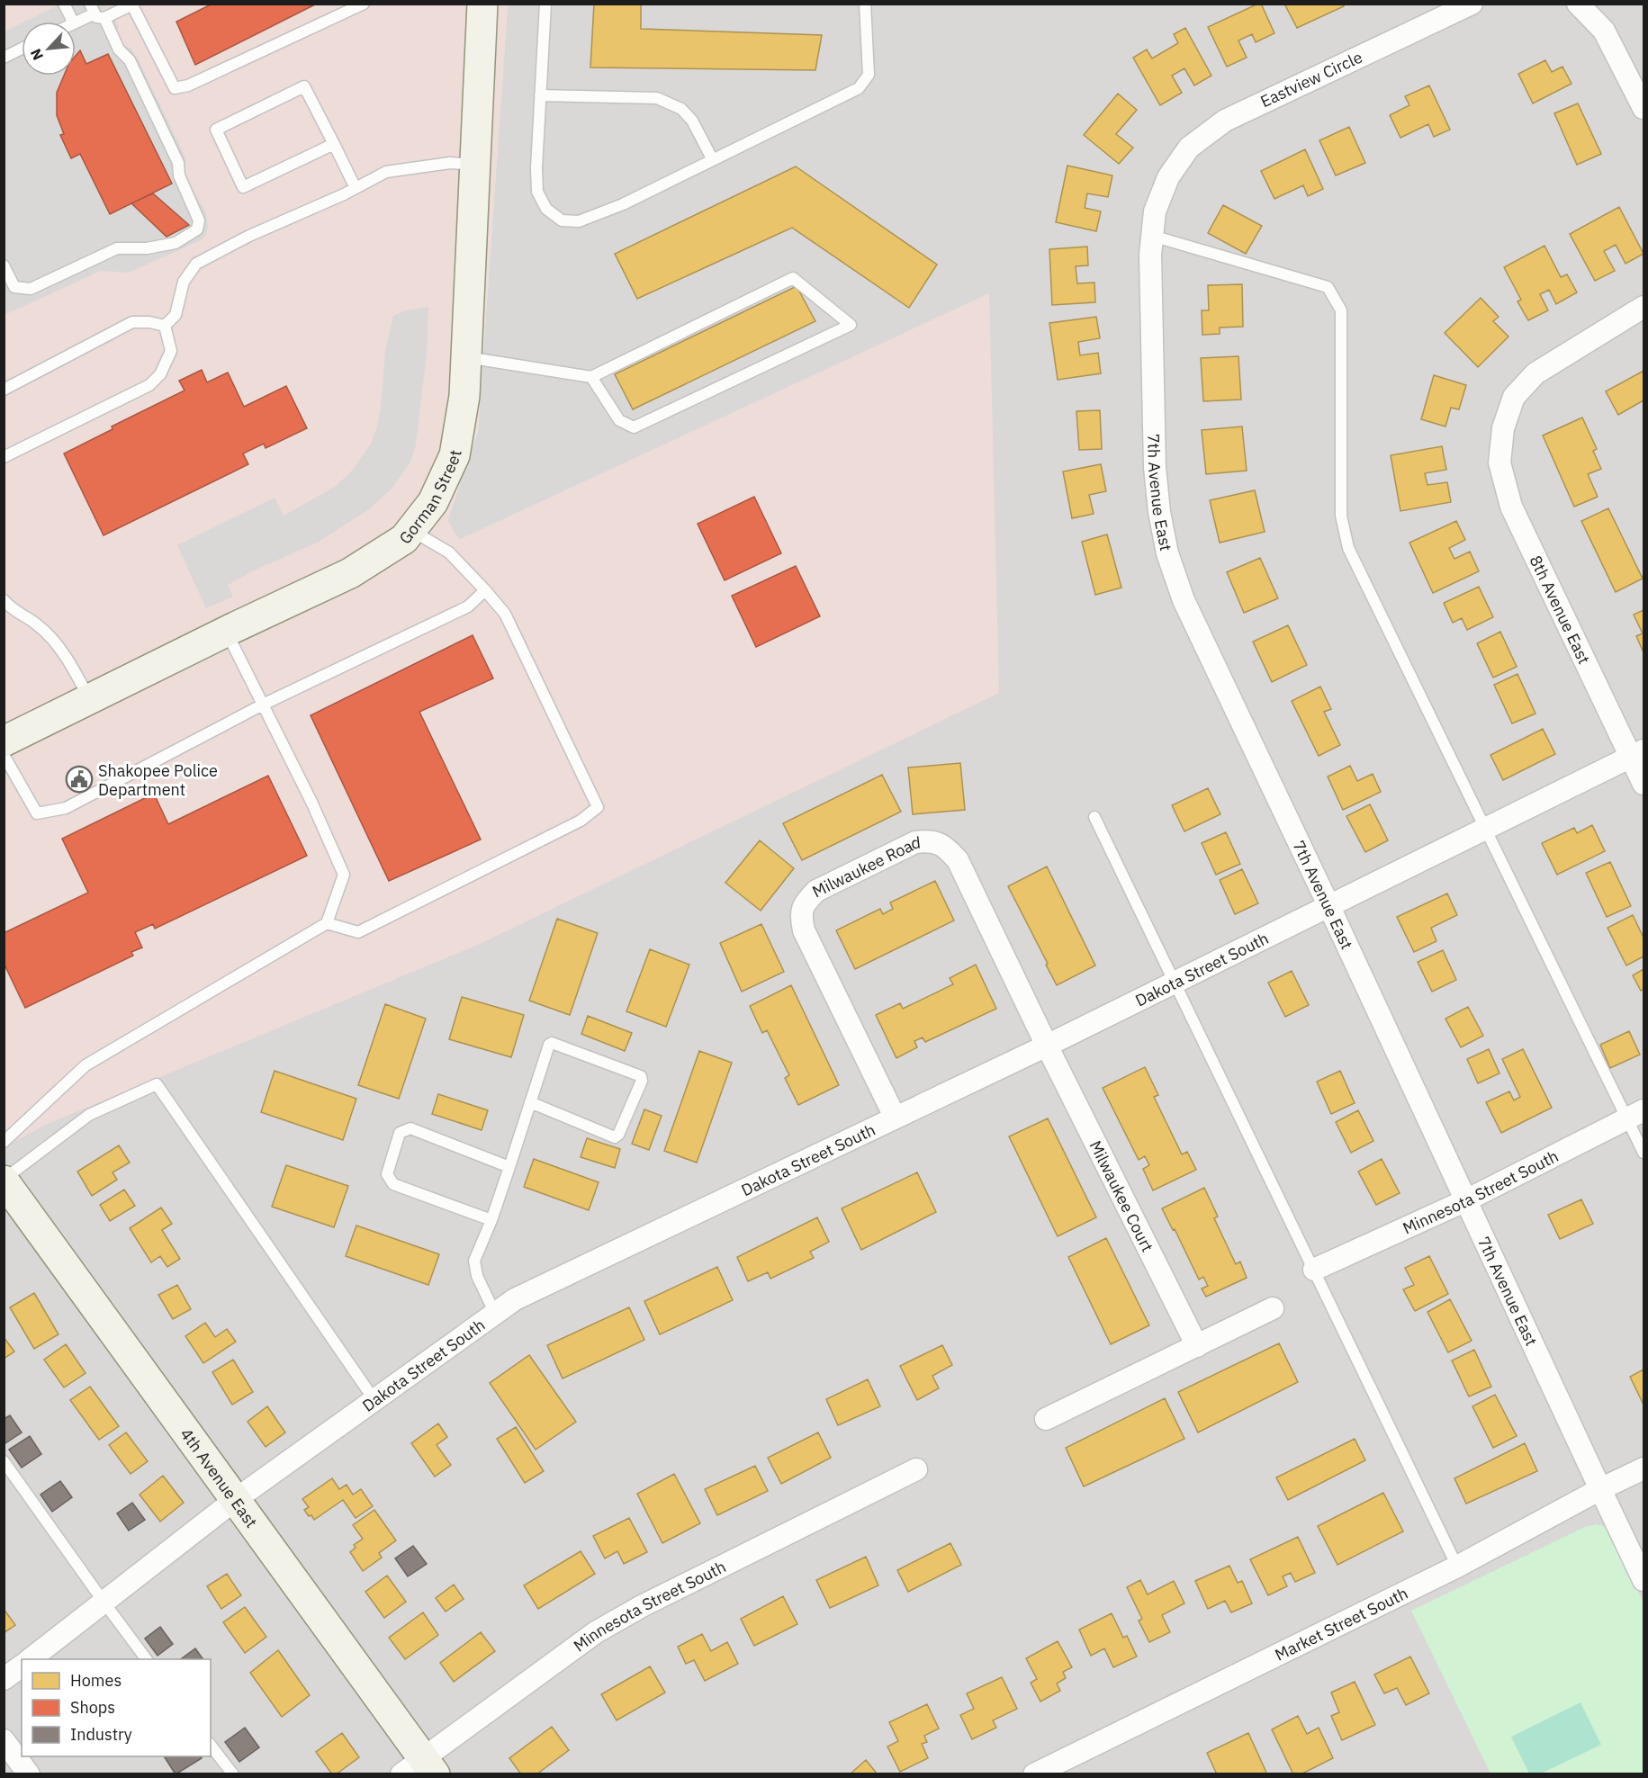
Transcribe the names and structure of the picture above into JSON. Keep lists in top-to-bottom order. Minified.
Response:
{"streets":{"street":["Eastview Circle","7th Avenue East","Gorman Street","8th Avenue East","Milwaukee Road","Dakota Street South","Minnesota Street South","Milwaukee Court","4th Avenue East","Market Street South"]},"crossings":[["Eastview Circle","7th Avenue East"],["7th Avenue East","Dakota Street South"],["7th Avenue East","Minnesota Street South"],["7th Avenue East","Market Street South"],["8th Avenue East","Dakota Street South"],["Milwaukee Road","Dakota Street South"],["Milwaukee Road","Milwaukee Court"],["Dakota Street South","Milwaukee Court"],["Dakota Street South","4th Avenue East"],["Minnesota Street South","4th Avenue East"]],"places":{"public building":["Shakopee Police Department"]},"legend":["Homes","Shops","Industry"],"north":"bottom left"}
